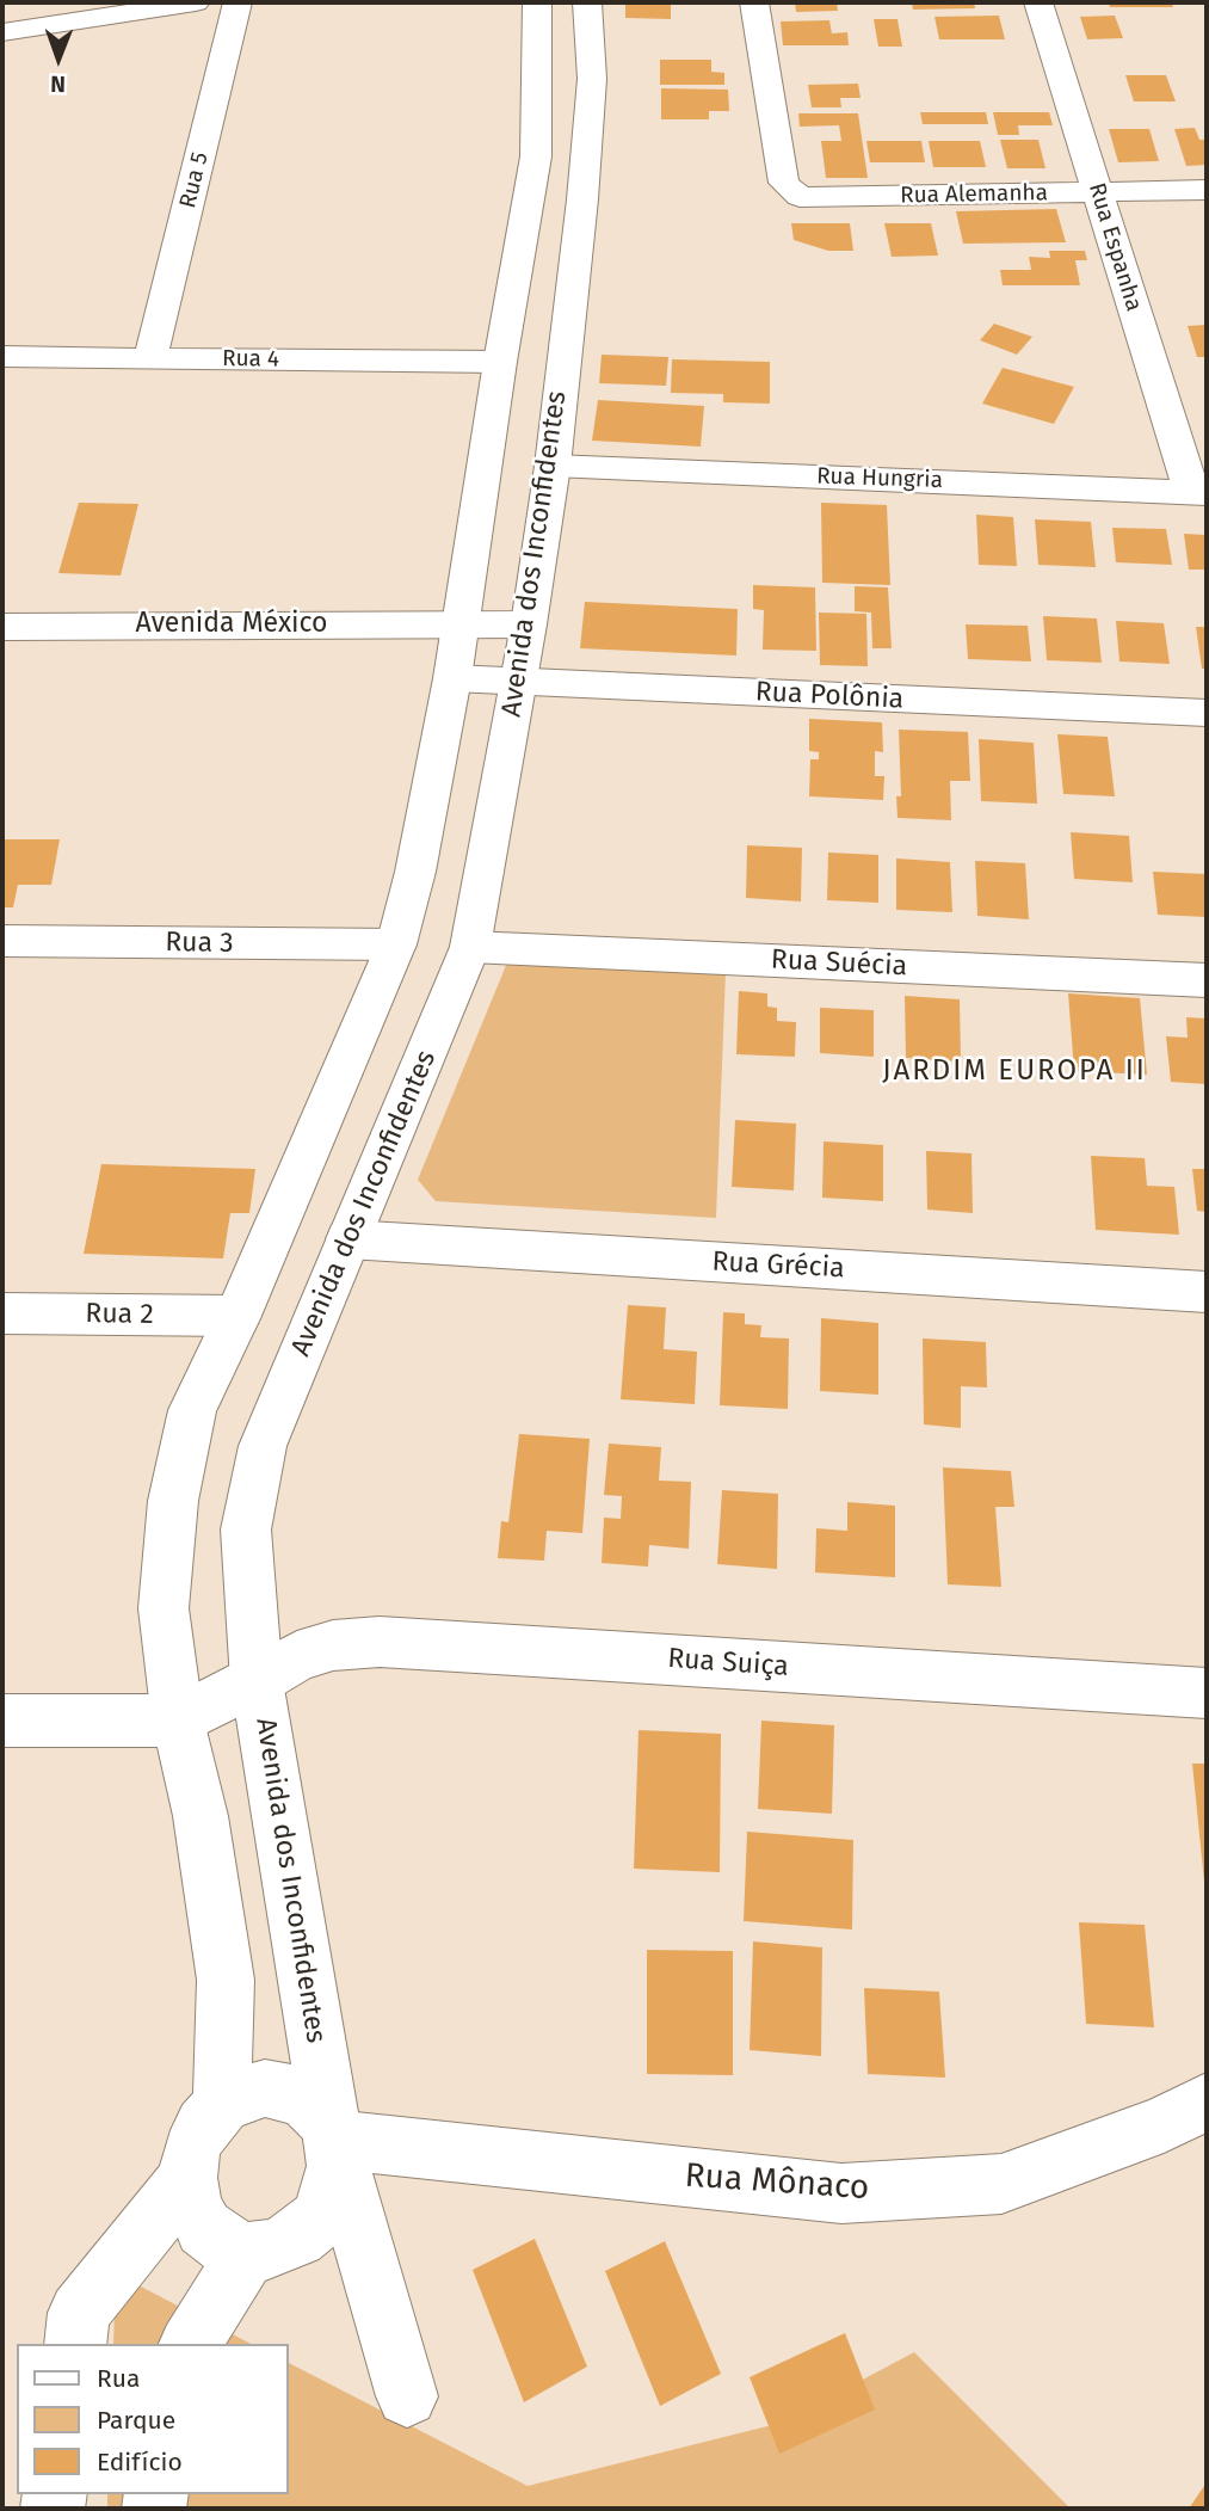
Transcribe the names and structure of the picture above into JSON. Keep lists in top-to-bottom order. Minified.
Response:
{"streets":{"street":["Rua 5","Rua Alemanha","Rua Espanha","Rua 4","Rua Hungria","Avenida dos Inconfidentes","Avenida México","Rua Polônia","Rua 3","Rua Suécia","Rua Grécia","Rua 2","Rua Suiça","Rua Mônaco"]},"crossings":[["Rua 5","Rua 4"],["Rua Alemanha","Rua Espanha"],["Rua Espanha","Rua Hungria"],["Rua Hungria","Avenida dos Inconfidentes"],["Avenida dos Inconfidentes","Avenida México"],["Avenida dos Inconfidentes","Rua Polônia"],["Avenida dos Inconfidentes","Rua Suécia"],["Avenida dos Inconfidentes","Rua Grécia"],["Avenida dos Inconfidentes","Rua Suiça"],["Avenida dos Inconfidentes","Rua Mônaco"]],"districts":["JARDIM EUROPA II"],"legend":["Rua","Parque","Edifício"],"north":"bottom"}
